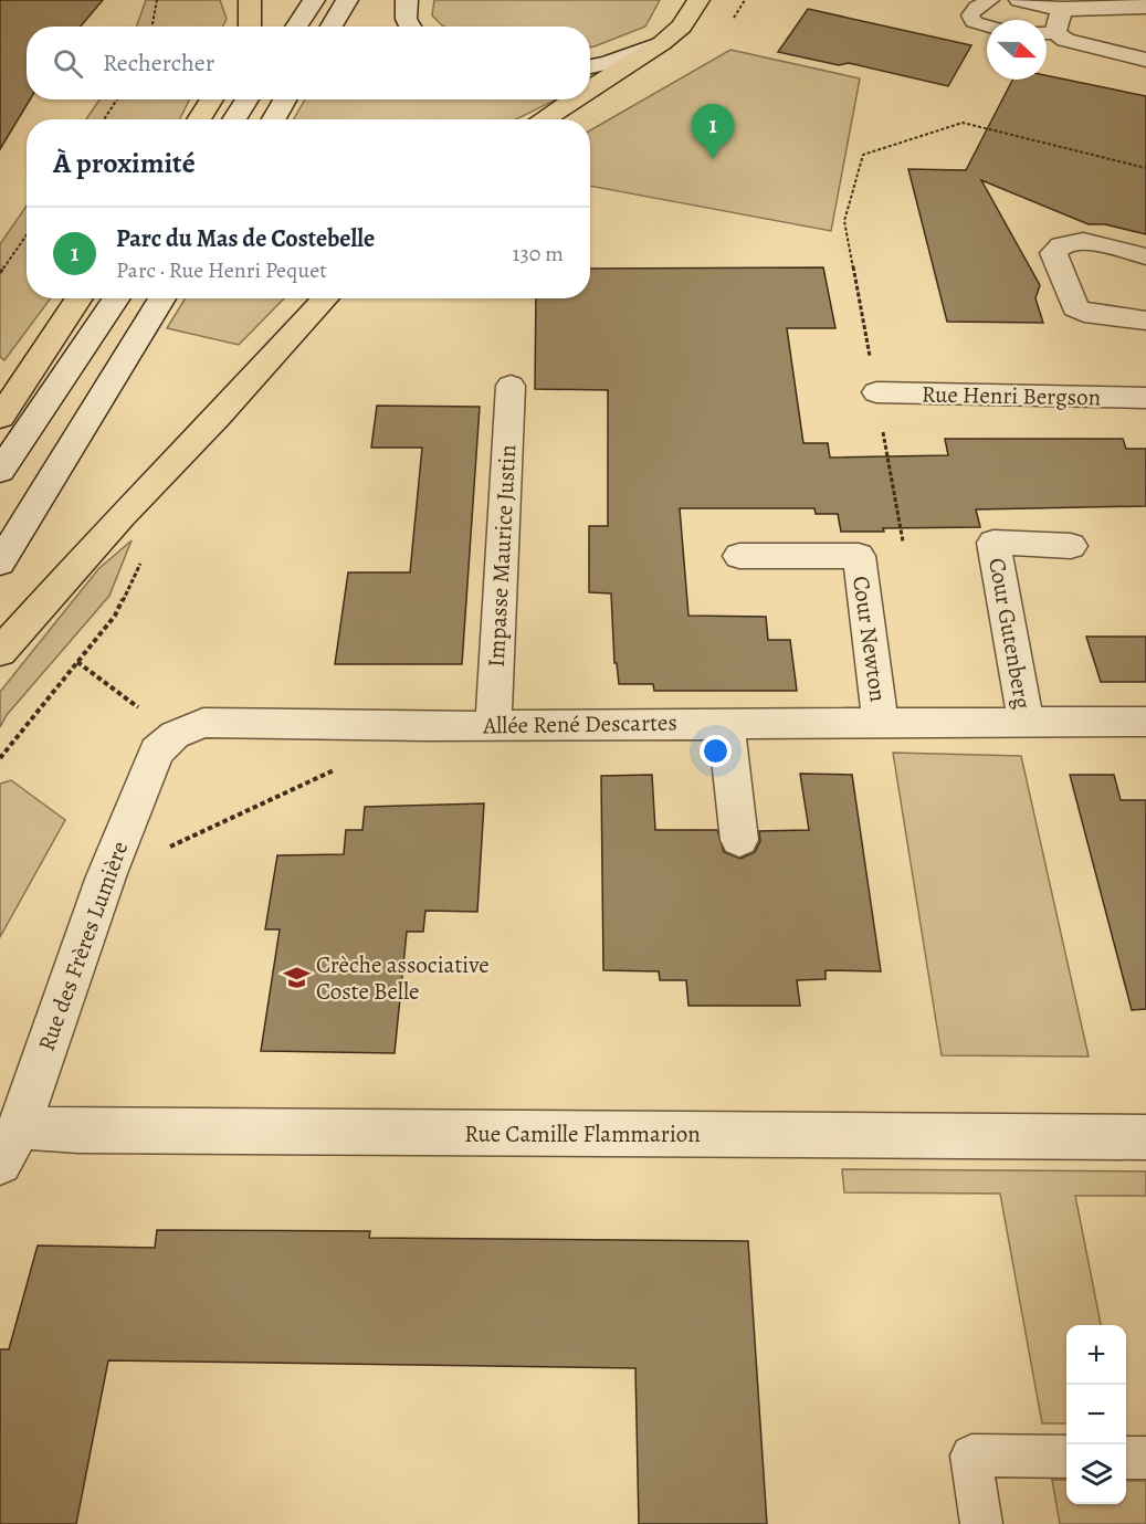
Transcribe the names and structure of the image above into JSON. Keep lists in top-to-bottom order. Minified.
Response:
{"streets":{"street":["Rue Henri Bergson","Impasse Maurice Justin","Cour Gutenberg","Cour Newton","Allée René Descartes","Rue des Frères Lumière","Rue Camille Flammarion"]},"crossings":[["Impasse Maurice Justin","Allée René Descartes"],["Cour Gutenberg","Allée René Descartes"],["Cour Newton","Allée René Descartes"],["Allée René Descartes","Rue des Frères Lumière"],["Rue des Frères Lumière","Rue Camille Flammarion"]],"places":{"school or university":["Crèche associative Coste Belle"]},"north":"right","page":{"search":"Rechercher","pins":"1","heading":"À proximité","list":[{"mark":"1","name":"Parc du Mas de Costebelle","note":"Parc · Rue Henri Pequet","value":"130 m"}],"map_buttons":["+","−"]}}
